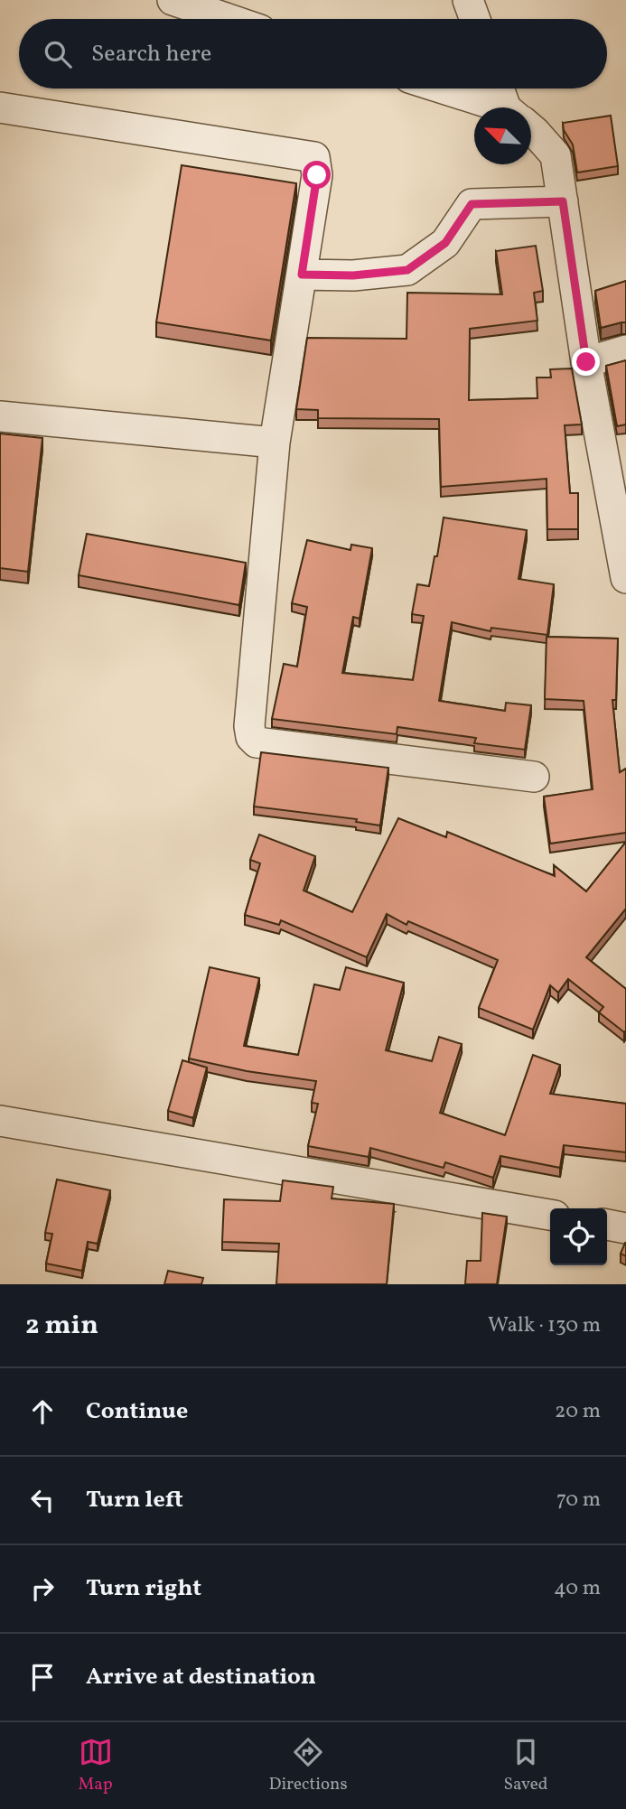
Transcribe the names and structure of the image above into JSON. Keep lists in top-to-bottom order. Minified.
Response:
{"north":"top left","page":{"search":"Search here","heading":["2 min","Walk · 130 m"],"list":[["Continue","20 m"],["Turn left","70 m"],["Turn right","40 m"],"Arrive at destination"],"nav":["Map","Directions","Saved"]}}
